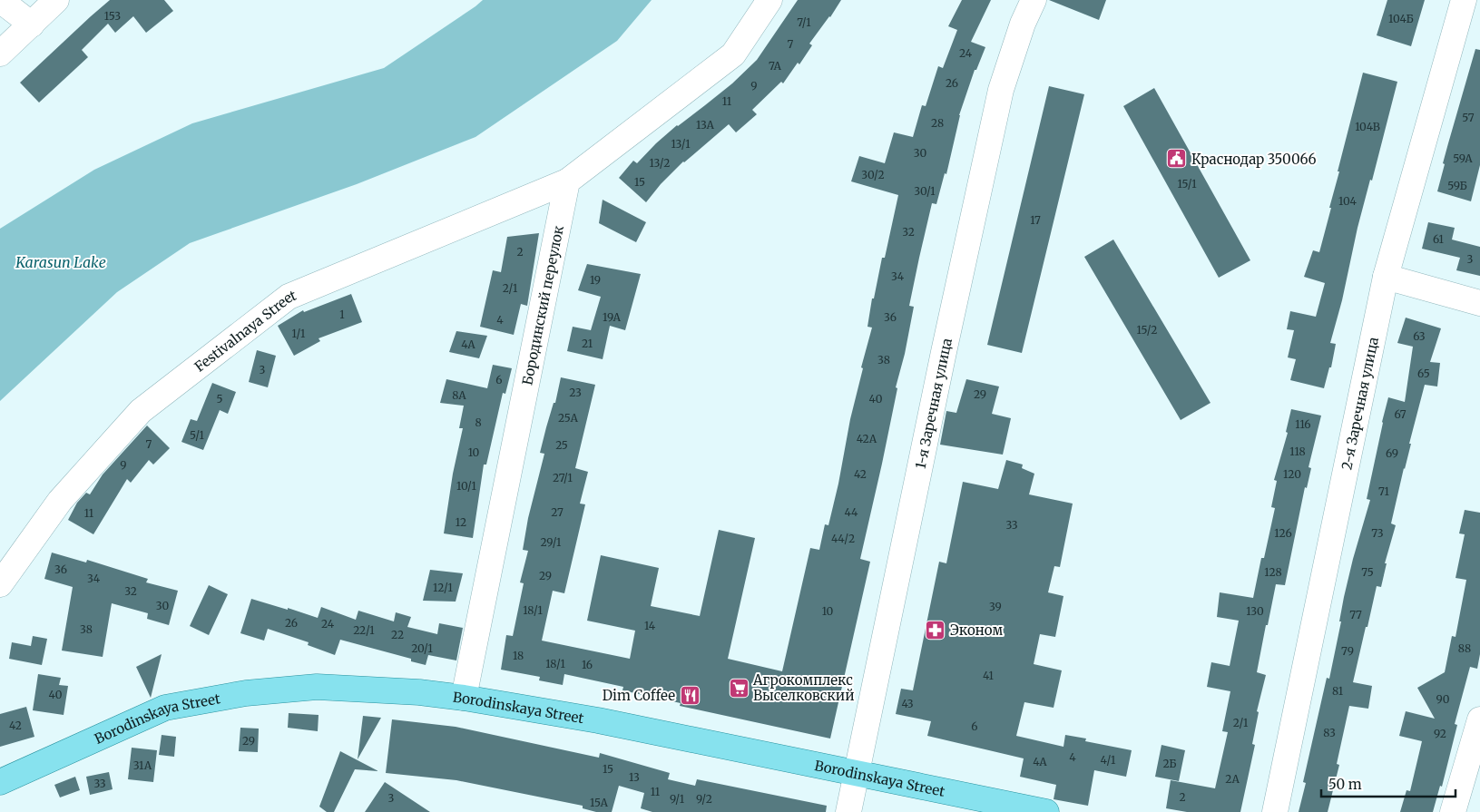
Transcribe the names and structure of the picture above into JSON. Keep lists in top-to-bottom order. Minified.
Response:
{"streets":{"main road":["Borodinskaya Street"],"street":["Бородинский переулок","Festivalnaya Street","1-я Заречная улица","2-я Заречная улица"]},"crossings":[["Бородинский переулок","Festivalnaya Street"],["Бородинский переулок","Borodinskaya Street"],["1-я Заречная улица","Borodinskaya Street"]],"water":["Karasun Lake"],"places":{"public building":["Краснодар 350066"],"pharmacy":["Эконом"],"supermarket":["Агрокомплекс Выселковский"],"restaurant":["Dim Coffee"]},"house_numbers":["153","104Б","7/1","7","24","7А","26","9","11","57","28","13А","104В","13/1","30","59А","13/2","30/2","15","15/1","59Б","30/1","104","17","32","61","2","3","34","19","2/1","1","19А","36","4","15/2","1/1","63","21","4А","38","3","65","6","23","29","8А","5","40","67","25А","8","116","5/1","42А","7","25","118","10","69","9","42","120","27/1","10/1","71","27","44","11","12","33","126","73","44/2","29/1","36","128","75","29","34","12/1","32","30","39","18/1","10","130","77","26","24","14","38","22/1","22","20/1","88","79","18","18/1","16","41","81","40","90","43","2/1","42","6","83","92","29","4","4/1","4А","2Б","31А","15","13","2А","33","11","2","3","9/1","9/2","15А"],"scale_bar":"50 m"}
